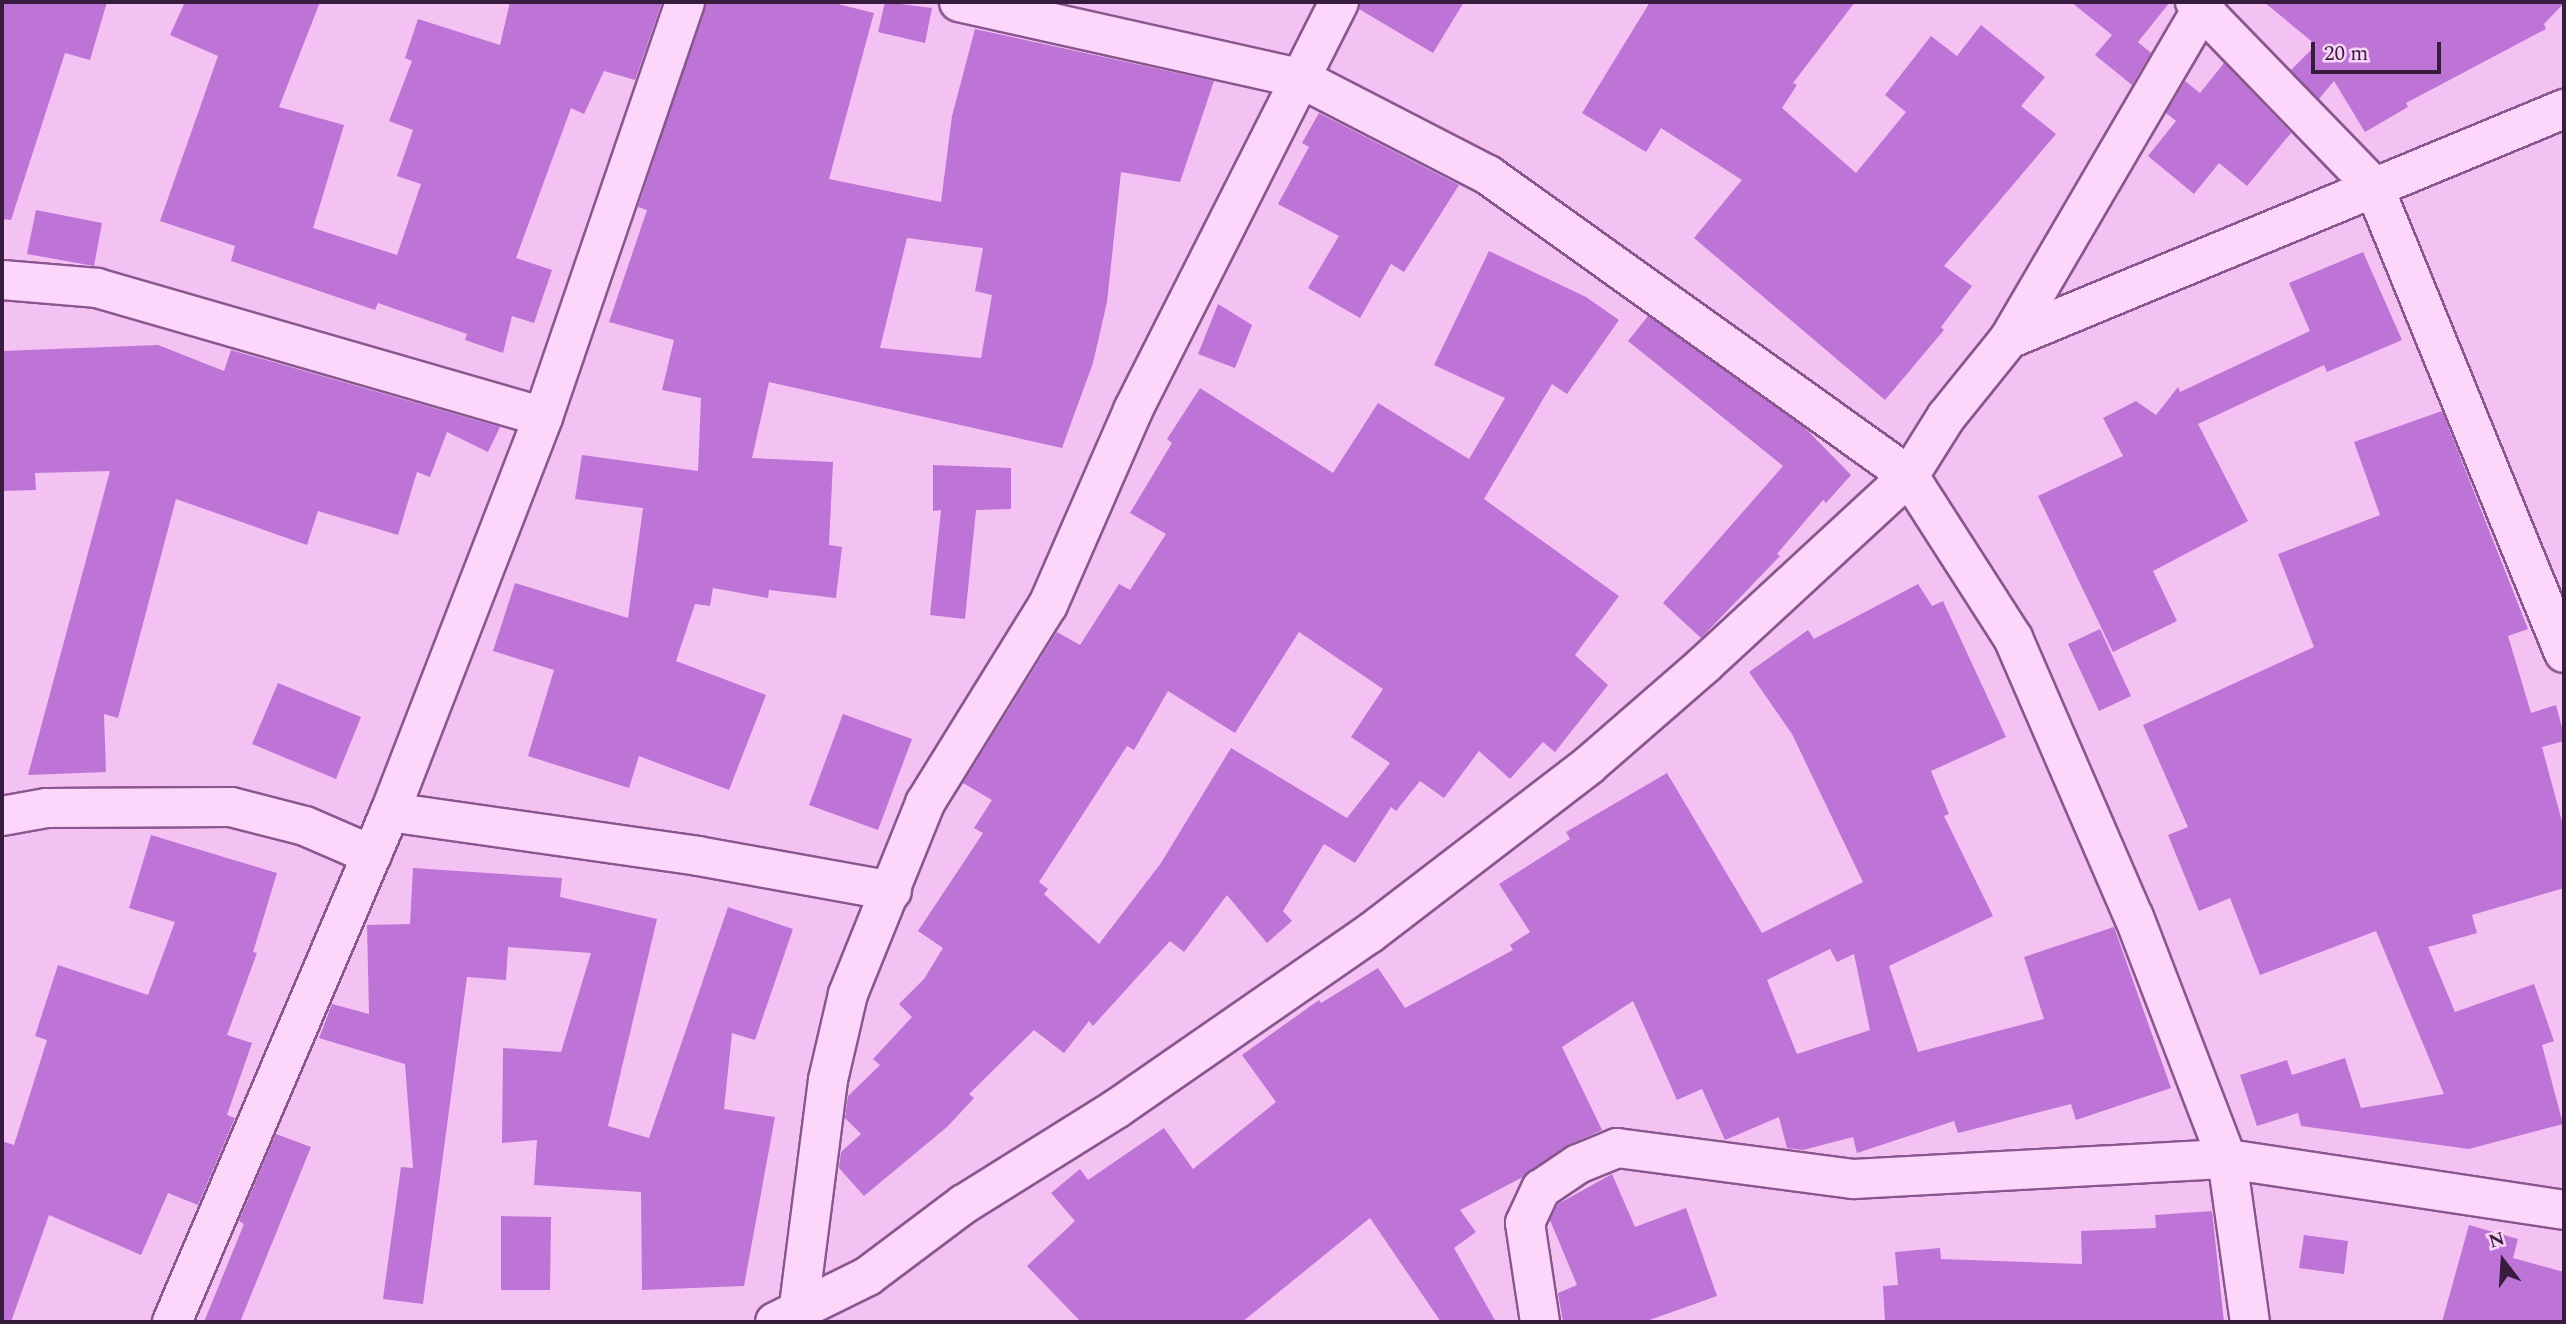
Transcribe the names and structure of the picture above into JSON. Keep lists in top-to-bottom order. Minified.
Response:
{"scale_bar":"20 m","north":"top"}
